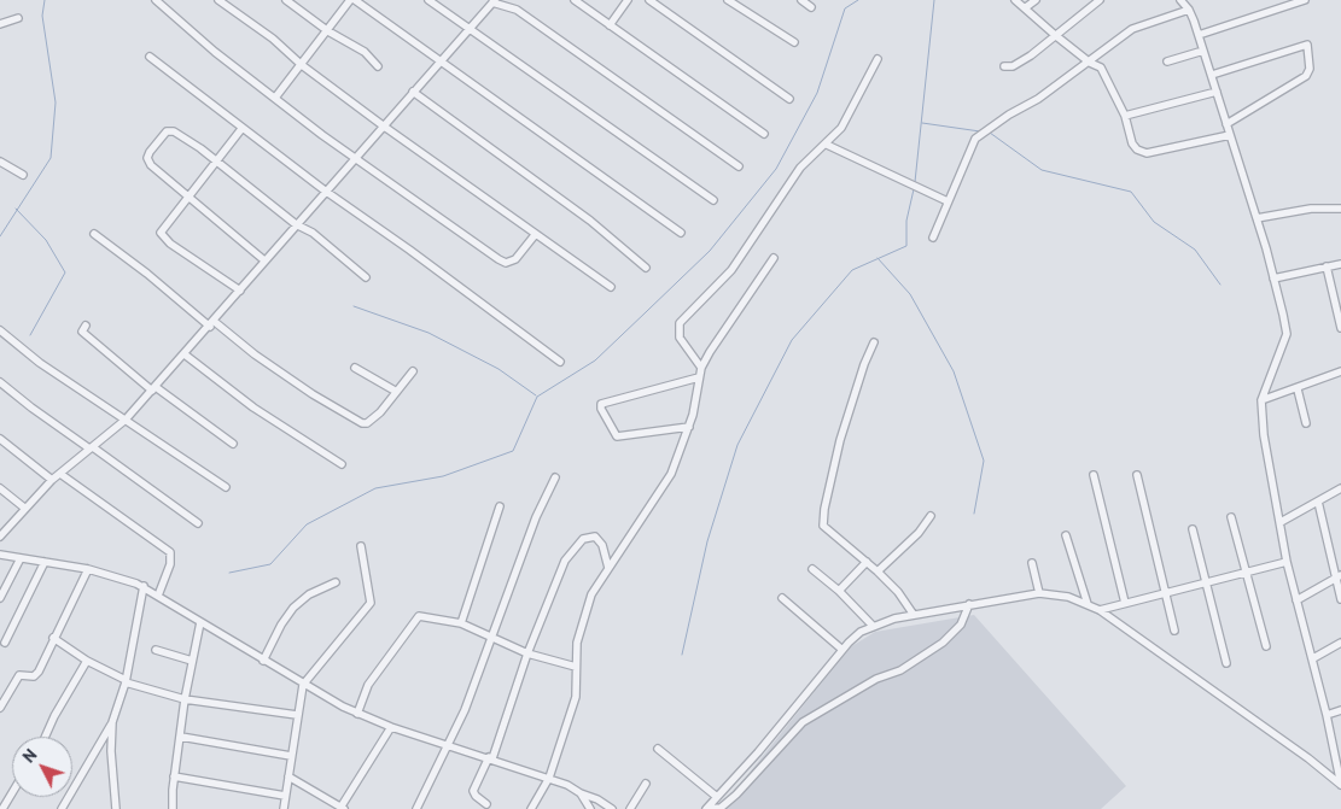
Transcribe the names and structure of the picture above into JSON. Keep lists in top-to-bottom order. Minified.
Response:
{"north":"top left"}
